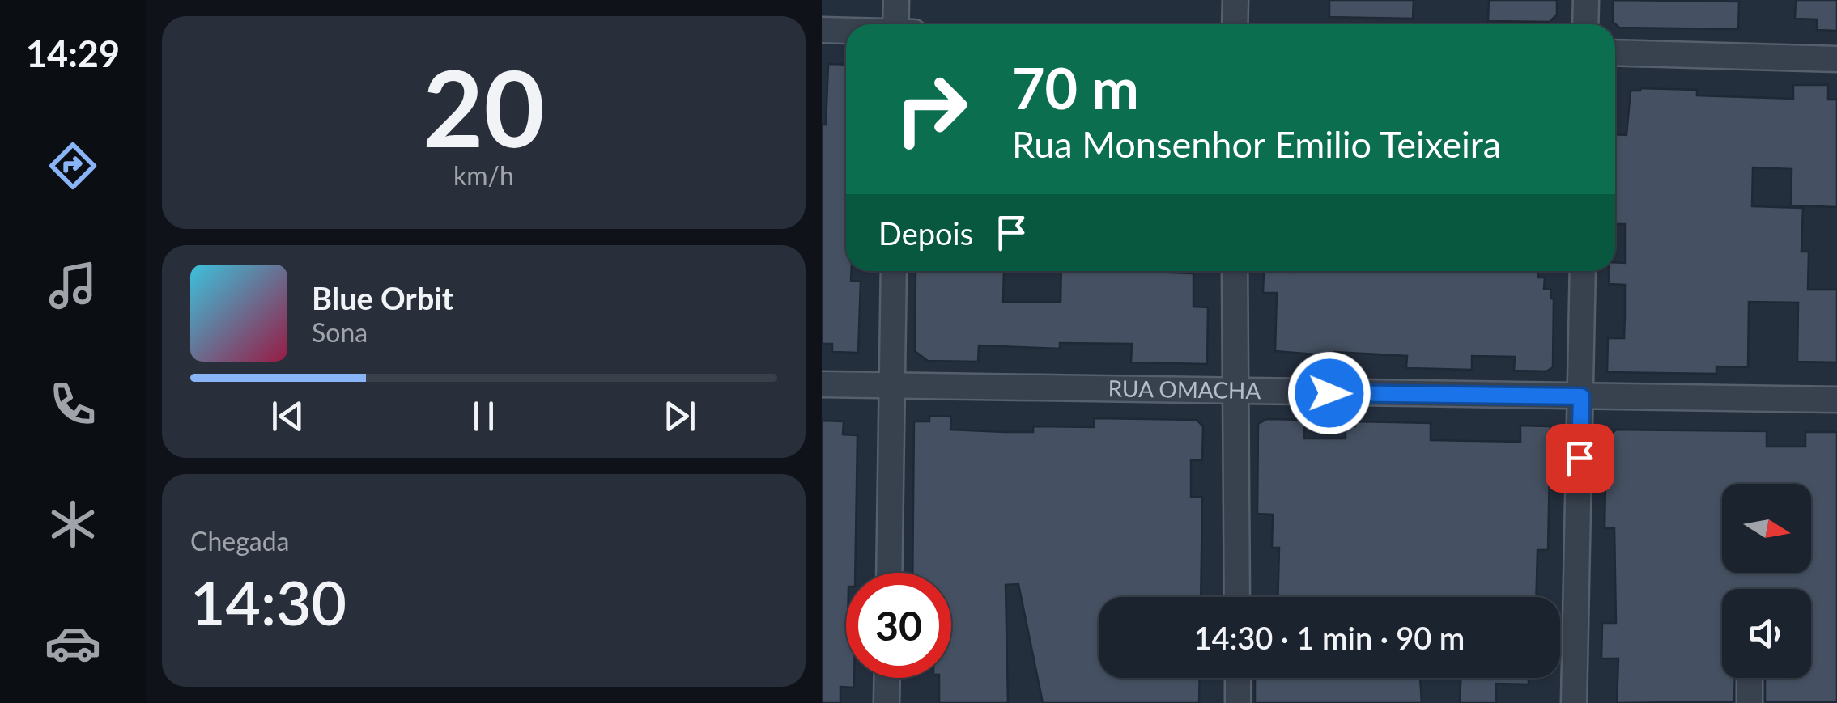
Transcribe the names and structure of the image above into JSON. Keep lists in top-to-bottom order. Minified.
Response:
{"streets":{"street":["RUA OMACHA"]},"north":"right","page":{"tabs":"14:29","tile":[["20","km/h"],["Chegada","14:30"]],"turn":["70 m","Rua Monsenhor Emilio Teixeira"],"then":"Depois","song":["Blue Orbit","Sona"],"limit":"30","trip":"14:30 · 1 min · 90 m"}}
